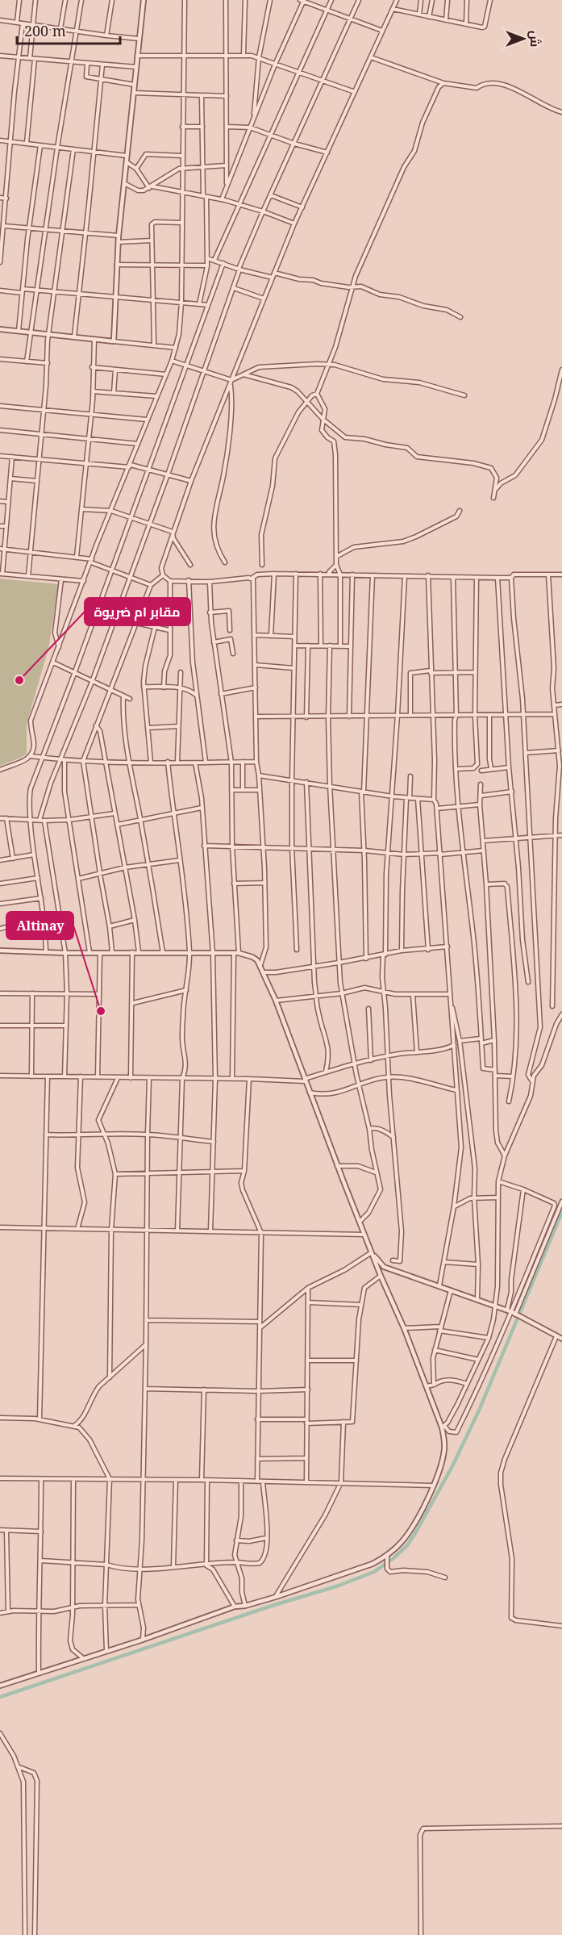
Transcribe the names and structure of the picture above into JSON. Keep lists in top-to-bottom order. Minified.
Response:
{"places":["مقابر ام ضريوة","Altinay"],"scale_bar":"200 m","north":"right"}
